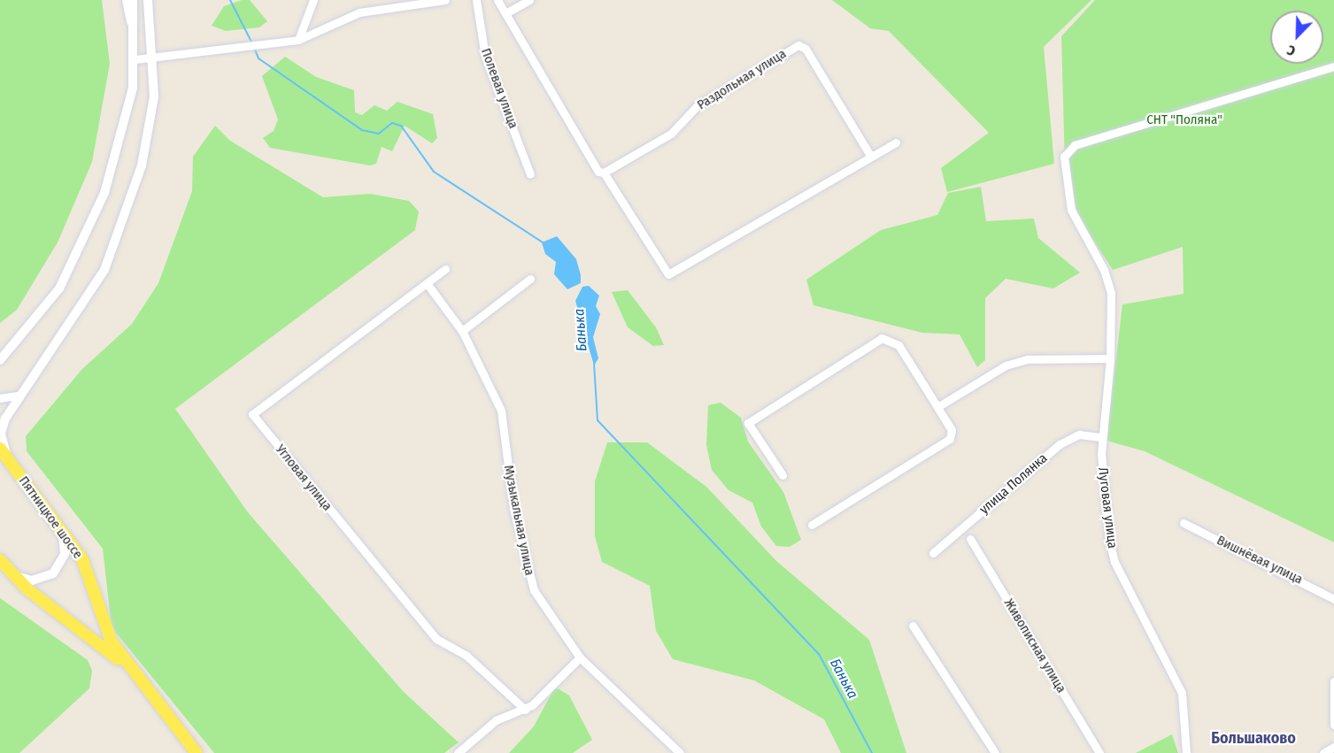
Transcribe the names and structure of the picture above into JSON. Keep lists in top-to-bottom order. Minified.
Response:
{"streets":{"main road":["Пятницкое шоссе"],"street":["Раздольная улица","Полевая улица","Угловая улица","улица Полянка","Луговая улица","Музыкальная улица","Вишнёвая улица","Живописная улица"]},"crossings":[["Угловая улица","Музыкальная улица"],["улица Полянка","Луговая улица"]],"districts":["Большаково"],"water":["Банька"],"parks":["СНТ \"Поляна\""],"north":"bottom left"}
